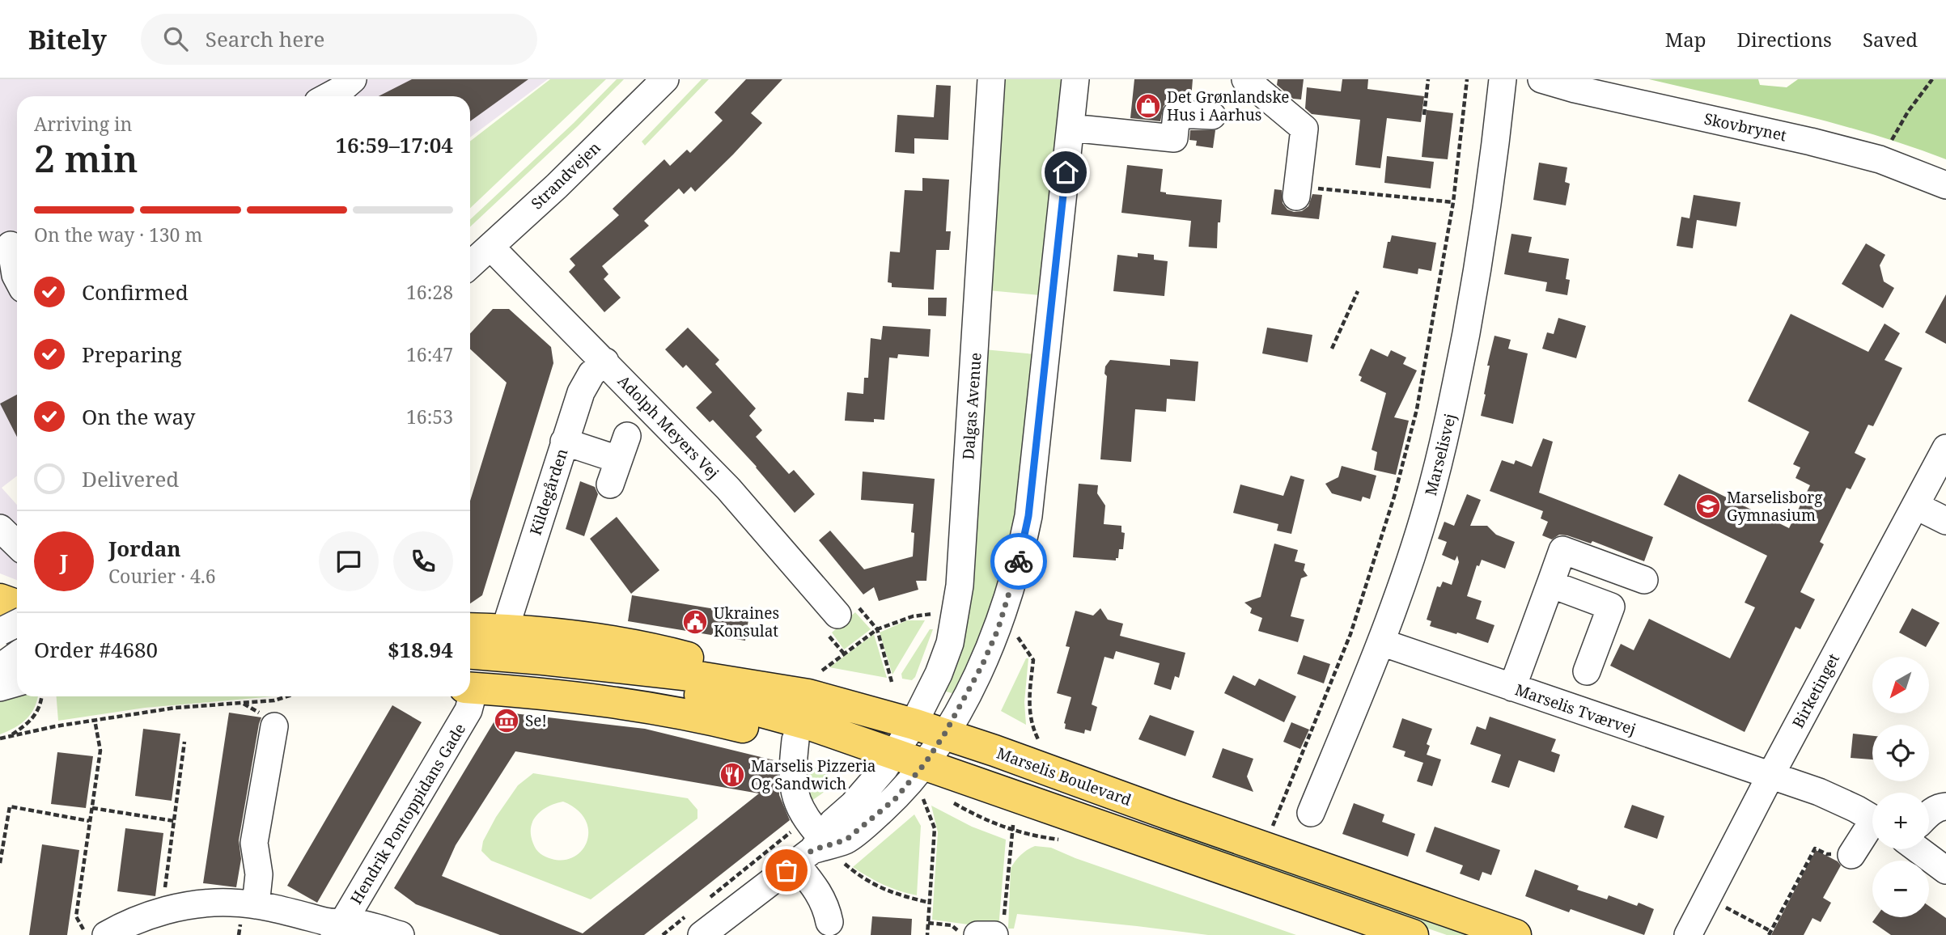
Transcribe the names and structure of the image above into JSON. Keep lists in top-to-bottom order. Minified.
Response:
{"streets":{"main road":["Marselis Boulevard"],"street":["Skovbrynet","Strandvejen","Dalgas Avenue","Adolph Meyers Vej","Marselisvej","Kildegården","Birketinget","Marselis Tværvej","Hendrik Pontoppidans Gade"]},"crossings":[["Strandvejen","Adolph Meyers Vej"],["Dalgas Avenue","Marselis Boulevard"],["Adolph Meyers Vej","Kildegården"],["Marselisvej","Marselis Tværvej"],["Birketinget","Marselis Tværvej"]],"places":{"shop":["Det Grønlandske Hus i Aarhus"],"school or university":["Marselisborg Gymnasium"],"public building":["Ukraines Konsulat"],"museum":["Se!"],"restaurant":["Marselis Pizzeria Og Sandwich"]},"north":"bottom left","page":{"header":"Bitely","search":"Search here","nav":["Map","Directions","Saved"],"heading":["2 min","Arriving in","16:59–17:04"],"panel":["Jordan","Courier · 4.6","Order #4680","$18.94"],"bar":"On the way · 130 m","list":[["Confirmed","16:28"],["Preparing","16:47"],["On the way","16:53"],"Delivered"],"round":"J","map_buttons":["+","−"]}}
